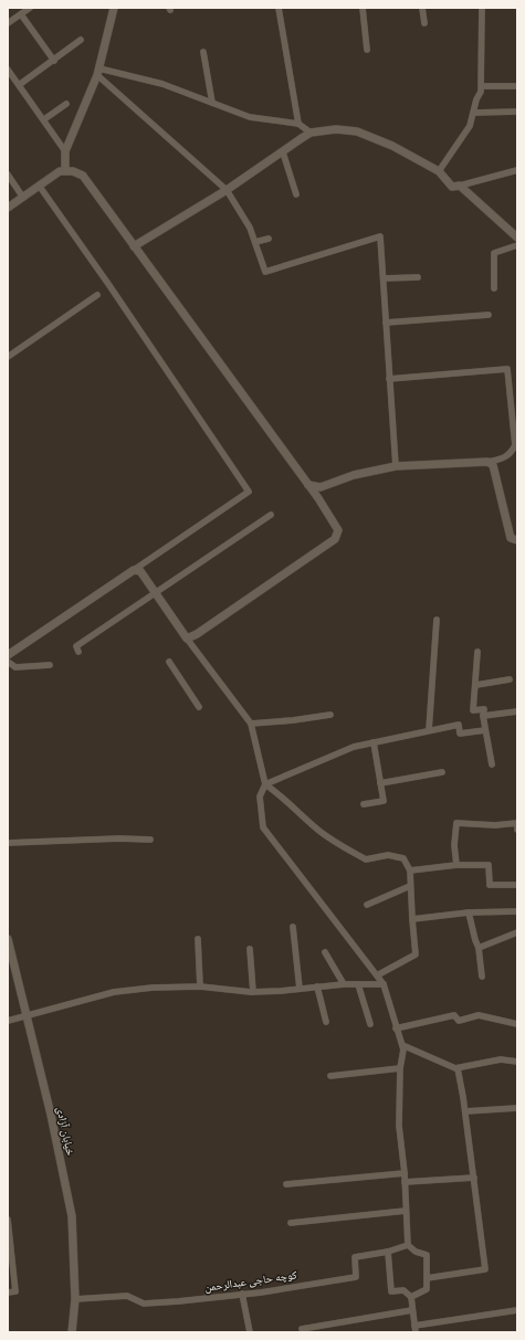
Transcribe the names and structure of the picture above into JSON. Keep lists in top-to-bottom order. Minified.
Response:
{"streets":{"street":["خیابان آزادی","کوچه حاجی عبدالرحمن"]},"crossings":[["خیابان آزادی","کوچه حاجی عبدالرحمن"]]}
